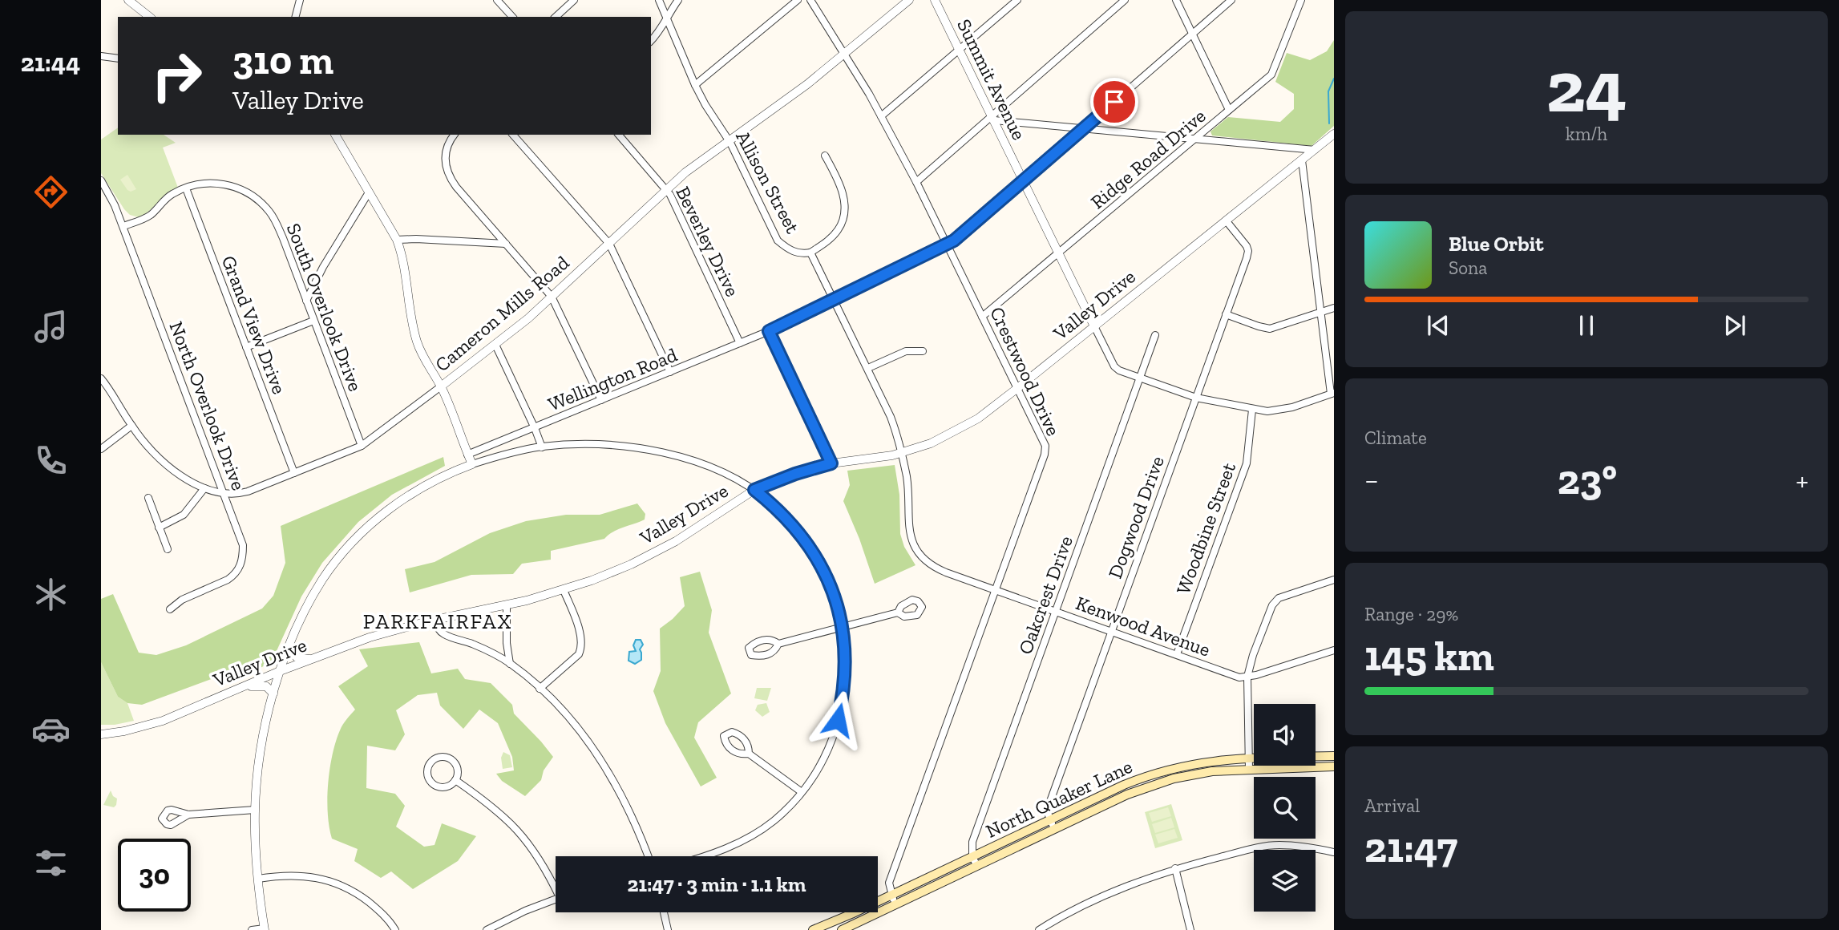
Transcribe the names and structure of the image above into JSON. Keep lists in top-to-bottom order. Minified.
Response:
{"streets":{"main road":["North Quaker Lane"],"street":["Summit Avenue","Ridge Road Drive","Allison Street","Beverley Drive","Valley Drive","South Overlook Drive","Cameron Mills Road","Grand View Drive","Crestwood Drive","Wellington Road","North Overlook Drive","Dogwood Drive","Woodbine Street","Oakcrest Drive","Kenwood Avenue"]},"crossings":[["Summit Avenue","Ridge Road Drive"],["Summit Avenue","Valley Drive"],["Summit Avenue","Wellington Road"],["Summit Avenue","Dogwood Drive"],["Summit Avenue","Woodbine Street"],["Summit Avenue","Oakcrest Drive"],["Ridge Road Drive","Crestwood Drive"],["Allison Street","Valley Drive"],["Allison Street","Cameron Mills Road"],["Allison Street","Wellington Road"],["Allison Street","Kenwood Avenue"],["Beverley Drive","Cameron Mills Road"],["Beverley Drive","Wellington Road"],["Valley Drive","Crestwood Drive"],["Valley Drive","Dogwood Drive"],["Valley Drive","Kenwood Avenue"],["South Overlook Drive","Cameron Mills Road"],["South Overlook Drive","Grand View Drive"],["South Overlook Drive","North Overlook Drive"],["Cameron Mills Road","Grand View Drive"],["Cameron Mills Road","Crestwood Drive"],["Cameron Mills Road","North Overlook Drive"],["Crestwood Drive","Wellington Road"],["Crestwood Drive","Kenwood Avenue"],["Crestwood Drive","North Quaker Lane"],["Dogwood Drive","Kenwood Avenue"],["Dogwood Drive","North Quaker Lane"],["Woodbine Street","Kenwood Avenue"],["Oakcrest Drive","Kenwood Avenue"],["Oakcrest Drive","North Quaker Lane"]],"districts":["PARKFAIRFAX"],"page":{"tabs":"21:44","tile":[["24","km/h"],"Climate",["Range · 29%","145 km"],["Arrival","21:47"]],"turn":["310 m","Valley Drive"],"song":["Blue Orbit","Sona"],"heat":["−","23°","+"],"limit":"30","trip":"21:47 · 3 min · 1.1 km"}}
